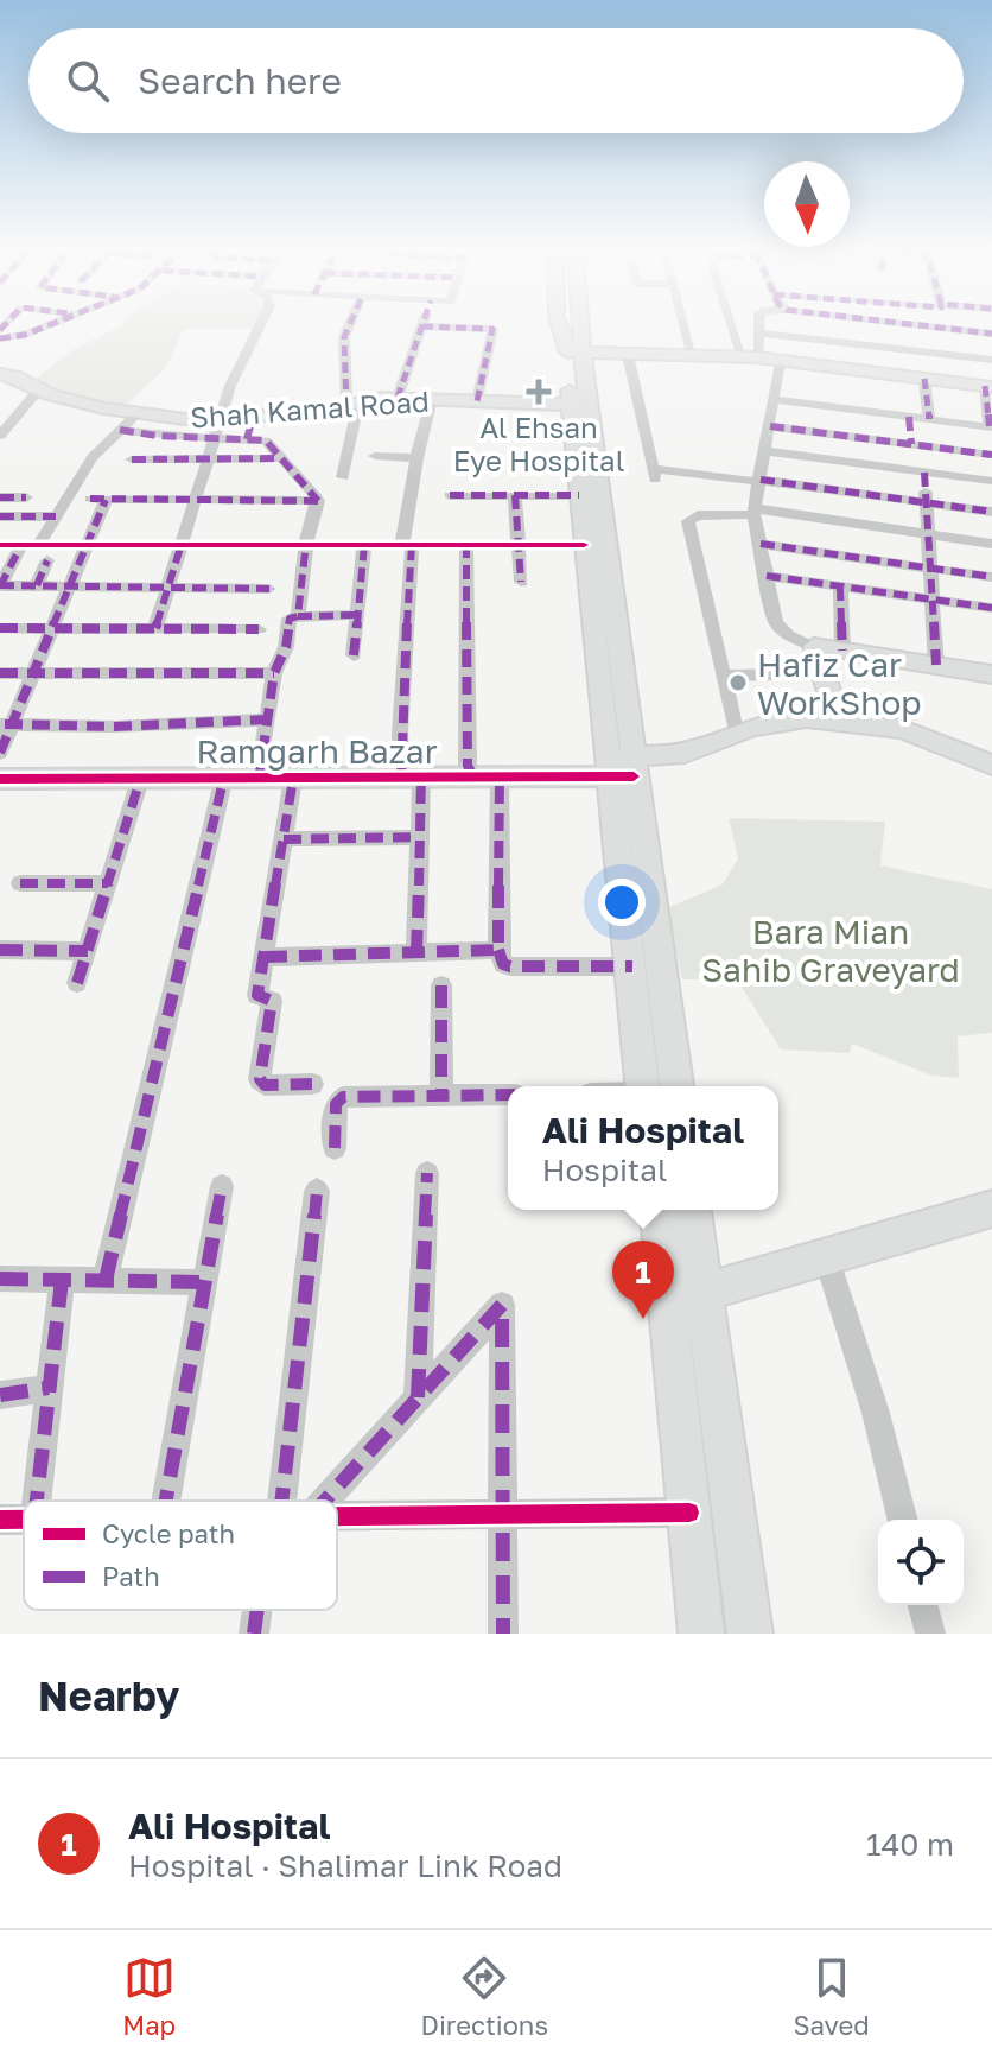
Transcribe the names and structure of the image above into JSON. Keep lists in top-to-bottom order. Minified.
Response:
{"streets":{"main road":["Shah Kamal Road","Ramgarh Bazar"]},"parks":["Bara Mian Sahib Graveyard"],"places":{"health":["Al Ehsan Eye Hospital"],"other":["Hafiz Car WorkShop"]},"legend":["Cycle path","Path"],"north":"bottom","page":{"search":"Search here","popup":["Ali Hospital","Hospital"],"pins":"1","heading":"Nearby","list":[{"mark":"1","name":"Ali Hospital","note":"Hospital · Shalimar Link Road","value":"140 m"}],"nav":["Map","Directions","Saved"]}}
